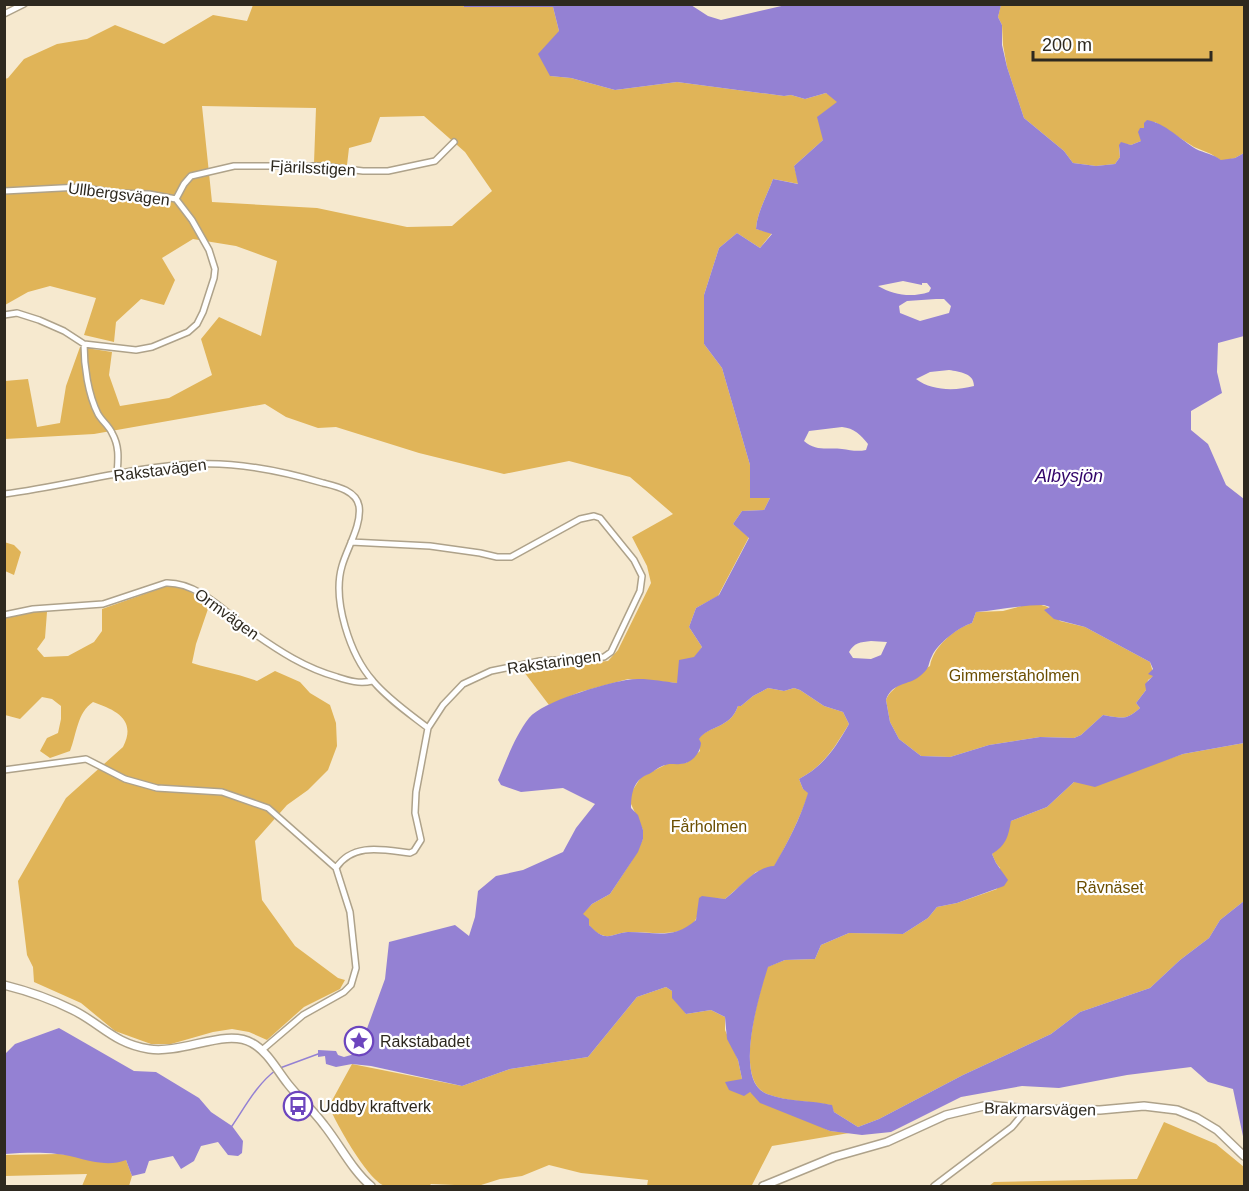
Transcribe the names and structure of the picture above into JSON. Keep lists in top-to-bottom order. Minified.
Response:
{"streets":{"street":["Fjärilsstigen","Ullbergsvägen","Rakstavägen","Ormvägen","Rakstaringen","Brakmarsvägen"]},"crossings":[["Fjärilsstigen","Ullbergsvägen"],["Rakstavägen","Ormvägen"],["Rakstavägen","Rakstaringen"]],"water":["Albysjön"],"parks":["Gimmerstaholmen","Fårholmen","Rävnäset"],"places":{"place":["Rakstabadet"],"bus stop":["Uddby kraftverk"]},"scale_bar":"200 m"}
